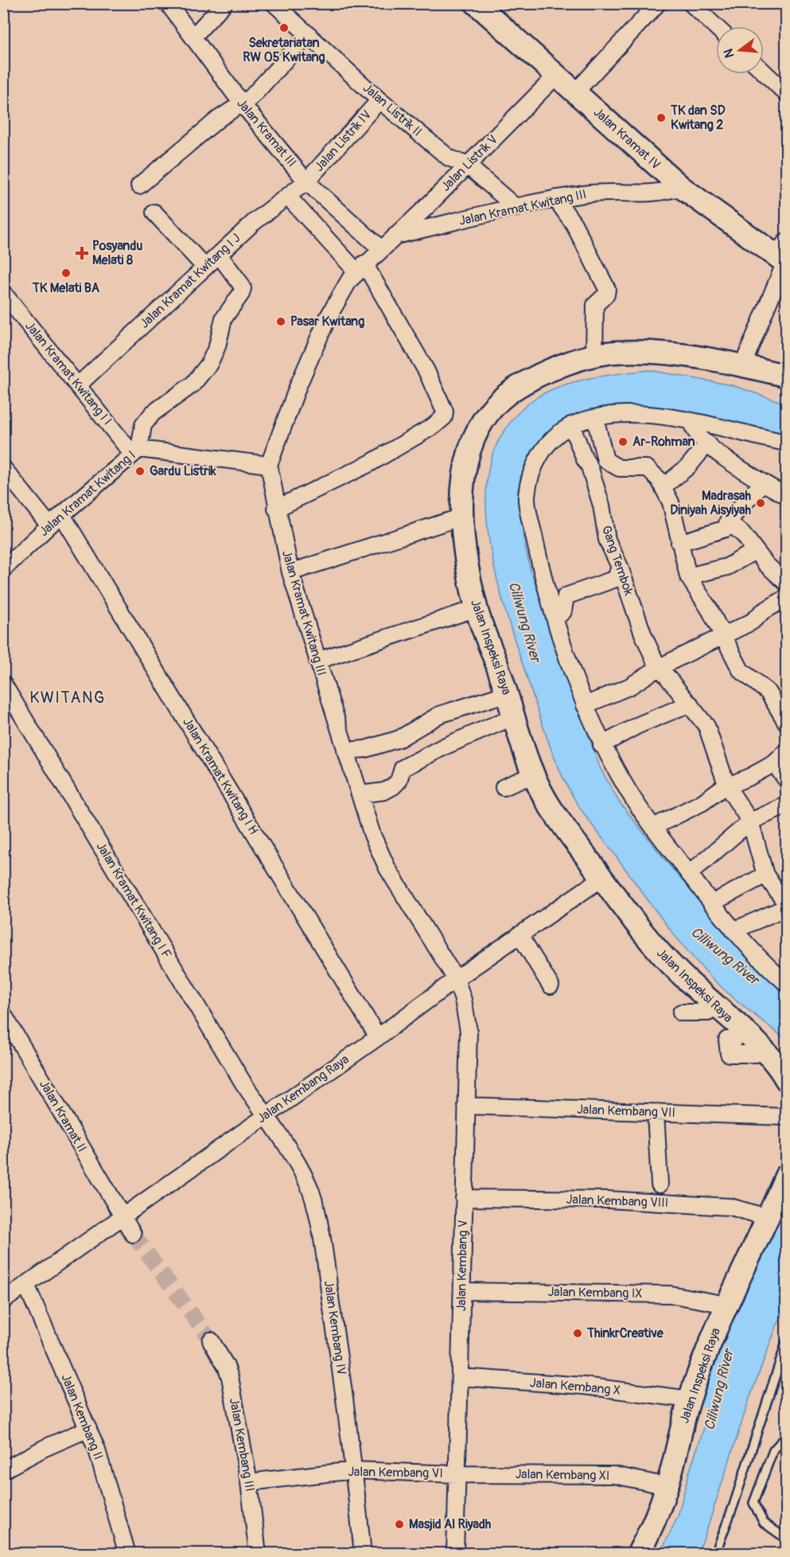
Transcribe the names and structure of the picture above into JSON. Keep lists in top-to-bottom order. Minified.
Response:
{"streets":{"street":["Jalan Listrik II","Jalan Kramat III","Jalan Kramat IV","Jalan Listrik IV","Jalan Listrik V","Jalan Kramat Kwitang III","Jalan Kramat Kwitang I J","Jalan Kramat Kwitang I I","Jalan Kramat Kwitang I","Gang Tembok","Jalan Inspeksi Raya","Jalan Kramat Kwitang I H","Jalan Kramat Kwitang I F","Jalan Kembang Raya","Jalan Kembang VII","Jalan Kramat II","Jalan Kembang VIII","Jalan Kembang V","Jalan Kembang IX","Jalan Kembang IV","Jalan Kembang X","Jalan Kembang II","Jalan Kembang III","Jalan Kembang VI","Jalan Kembang XI"]},"crossings":[["Jalan Listrik II","Jalan Listrik IV"],["Jalan Listrik II","Jalan Listrik V"],["Jalan Listrik II","Jalan Kramat Kwitang III"],["Jalan Kramat III","Jalan Listrik IV"],["Jalan Kramat III","Jalan Listrik V"],["Jalan Kramat III","Jalan Kramat Kwitang III"],["Jalan Kramat III","Jalan Kramat Kwitang I J"],["Jalan Kramat IV","Jalan Listrik V"],["Jalan Kramat IV","Jalan Kramat Kwitang III"],["Jalan Listrik IV","Jalan Kramat Kwitang I J"],["Jalan Listrik V","Jalan Kramat Kwitang III"],["Jalan Kramat Kwitang III","Jalan Kramat Kwitang I"],["Jalan Kramat Kwitang III","Jalan Kembang Raya"],["Jalan Kramat Kwitang III","Jalan Kembang V"],["Jalan Kramat Kwitang I J","Jalan Kramat Kwitang I I"],["Jalan Kramat Kwitang I I","Jalan Kramat Kwitang I"],["Jalan Kramat Kwitang I","Jalan Kramat Kwitang I H"],["Jalan Inspeksi Raya","Jalan Kembang Raya"],["Jalan Inspeksi Raya","Jalan Kembang VIII"],["Jalan Inspeksi Raya","Jalan Kembang IX"],["Jalan Inspeksi Raya","Jalan Kembang X"],["Jalan Inspeksi Raya","Jalan Kembang XI"],["Jalan Kramat Kwitang I H","Jalan Kembang Raya"],["Jalan Kramat Kwitang I F","Jalan Kembang Raya"],["Jalan Kramat Kwitang I F","Jalan Kembang IV"],["Jalan Kembang Raya","Jalan Kramat II"],["Jalan Kembang Raya","Jalan Kembang V"],["Jalan Kembang Raya","Jalan Kembang IV"],["Jalan Kembang Raya","Jalan Kembang II"],["Jalan Kembang VII","Jalan Kembang V"],["Jalan Kembang VIII","Jalan Kembang V"],["Jalan Kembang V","Jalan Kembang IX"],["Jalan Kembang V","Jalan Kembang X"],["Jalan Kembang V","Jalan Kembang VI"],["Jalan Kembang V","Jalan Kembang XI"],["Jalan Kembang IV","Jalan Kembang VI"],["Jalan Kembang III","Jalan Kembang VI"],["Jalan Kembang VI","Jalan Kembang XI"]],"districts":["KWITANG"],"water":["Ciliwung River"],"places":{"other":["Sekretariatan RW 05 Kwitang","TK dan SD Kwitang 2","TK Melati BA","Pasar Kwitang","Ar-Rohman","Gardu Listrik","Madrasah Diniyah Aisyiyah","ThinkrCreative","Masjid Al Riyadh"],"health":["Posyandu Melati 8"]},"north":"left"}
